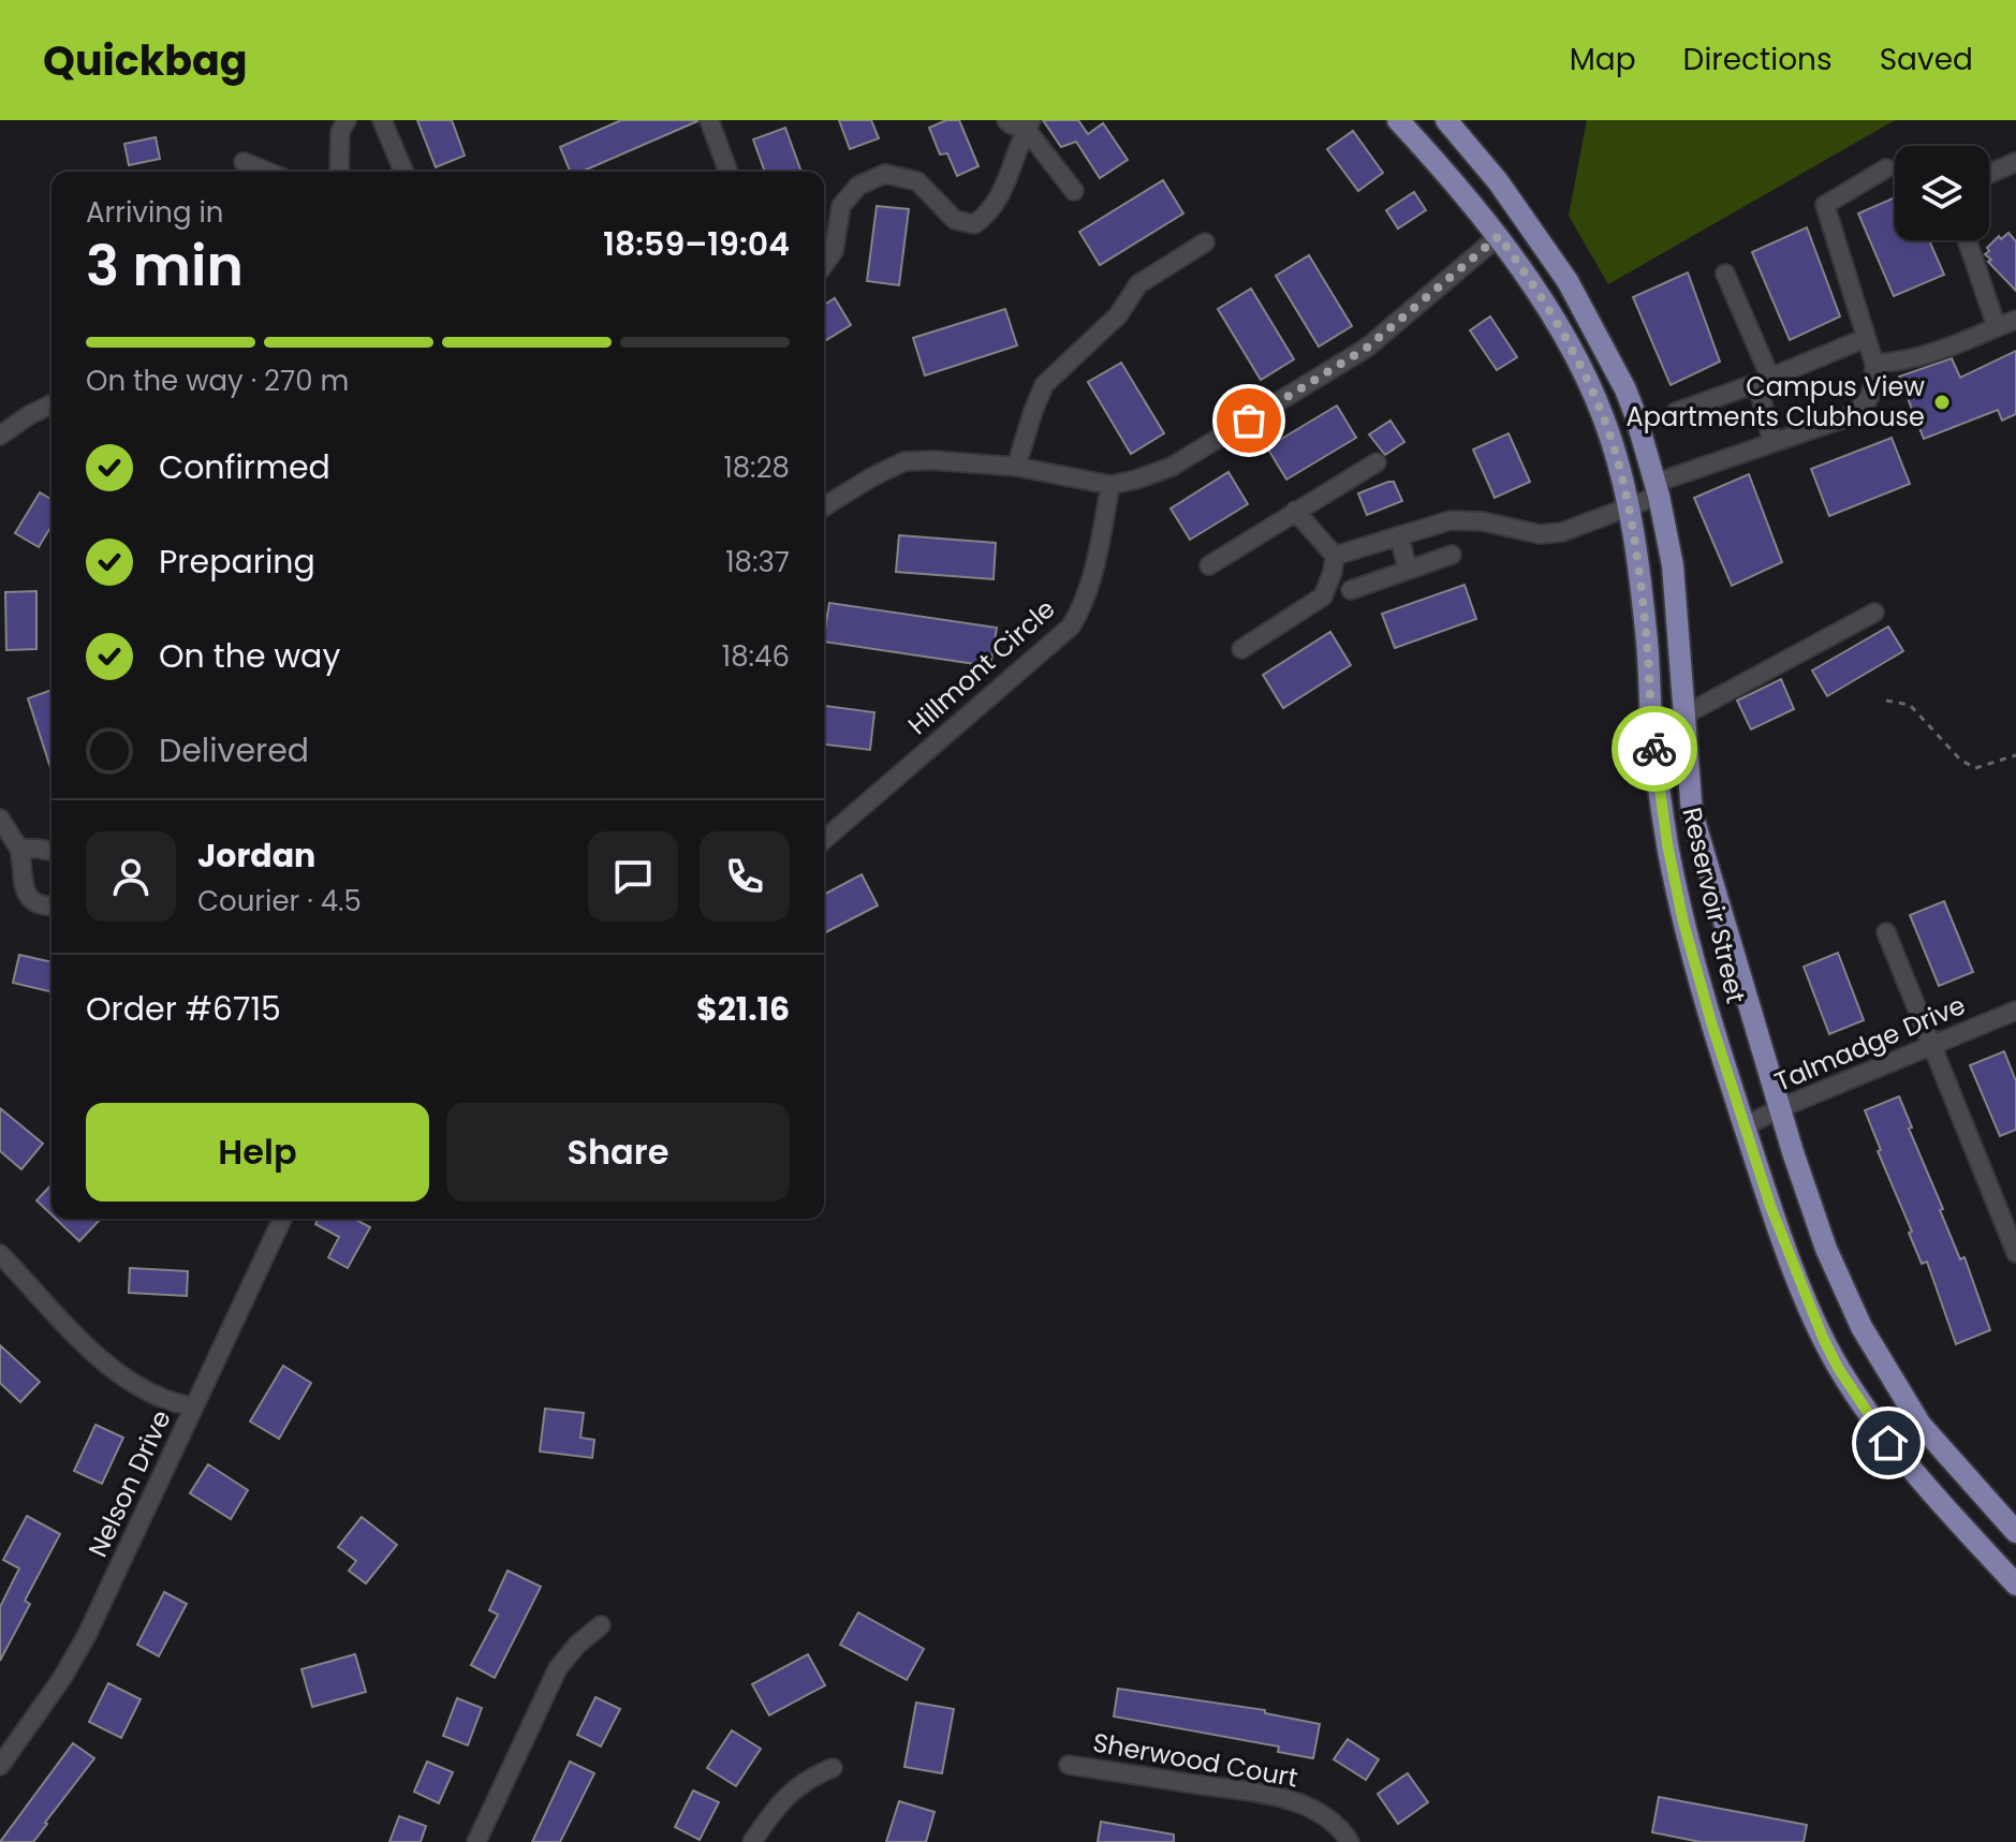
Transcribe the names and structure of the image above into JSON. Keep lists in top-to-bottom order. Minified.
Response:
{"streets":{"main road":["Reservoir Street"],"street":["Hillmont Circle","Talmadge Drive","Nelson Drive","Sherwood Court"]},"crossings":[["Reservoir Street","Talmadge Drive"]],"places":["Campus View Apartments Clubhouse"],"page":{"header":"Quickbag","nav":["Map","Directions","Saved"],"heading":["3 min","Arriving in","18:59–19:04"],"panel":["Jordan","Courier · 4.5","Order #6715","$21.16"],"bar":"On the way · 270 m","list":[["Confirmed","18:28"],["Preparing","18:37"],["On the way","18:46"],"Delivered"],"buttons":["Help","Share"]}}
